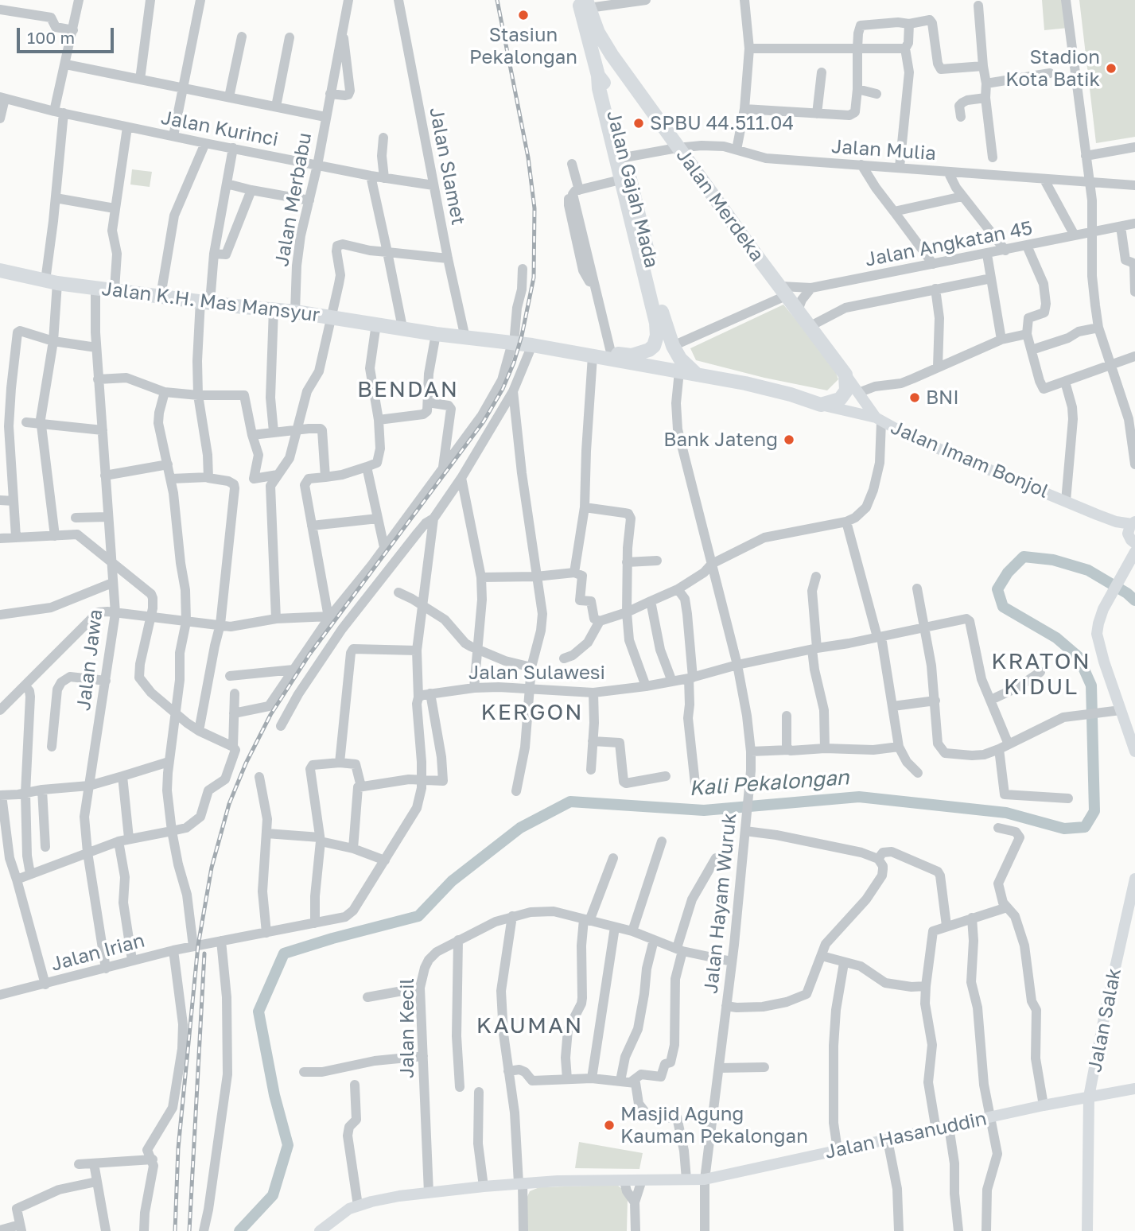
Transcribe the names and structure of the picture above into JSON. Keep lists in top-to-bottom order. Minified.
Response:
{"streets":{"highway":["Jalan Gajah Mada","Jalan Merdeka","Jalan K.H. Mas Mansyur"],"main road":["Jalan Imam Bonjol","Jalan Salak","Jalan Hasanuddin"],"street":["Jalan Kurinci","Jalan Mulia","Jalan Slamet","Jalan Merbabu","Jalan Angkatan 45","Jalan Jawa","Jalan Sulawesi","Jalan Hayam Wuruk","Jalan Irian","Jalan Kecil"]},"crossings":[["Jalan Kurinci","Jalan Slamet"],["Jalan Kurinci","Jalan Merbabu"],["Jalan Mulia","Jalan Gajah Mada"],["Jalan Mulia","Jalan Merdeka"],["Jalan Slamet","Jalan K.H. Mas Mansyur"],["Jalan Gajah Mada","Jalan Merdeka"],["Jalan Gajah Mada","Jalan K.H. Mas Mansyur"],["Jalan Merbabu","Jalan K.H. Mas Mansyur"],["Jalan Merdeka","Jalan Angkatan 45"],["Jalan K.H. Mas Mansyur","Jalan Imam Bonjol"],["Jalan K.H. Mas Mansyur","Jalan Jawa"],["Jalan K.H. Mas Mansyur","Jalan Hayam Wuruk"],["Jalan Jawa","Jalan Irian"],["Jalan Sulawesi","Jalan Hayam Wuruk"],["Jalan Hayam Wuruk","Jalan Kecil"],["Jalan Hayam Wuruk","Jalan Hasanuddin"],["Jalan Salak","Jalan Hasanuddin"],["Jalan Kecil","Jalan Hasanuddin"]],"districts":["BENDAN","KRATON KIDUL","KERGON","KAUMAN"],"water":["Kali Pekalongan"],"places":["Stasiun Pekalongan","Stadion Kota Batik","SPBU 44.511.04","BNI","Bank Jateng","Masjid Agung Kauman Pekalongan"],"scale_bar":"100 m"}
